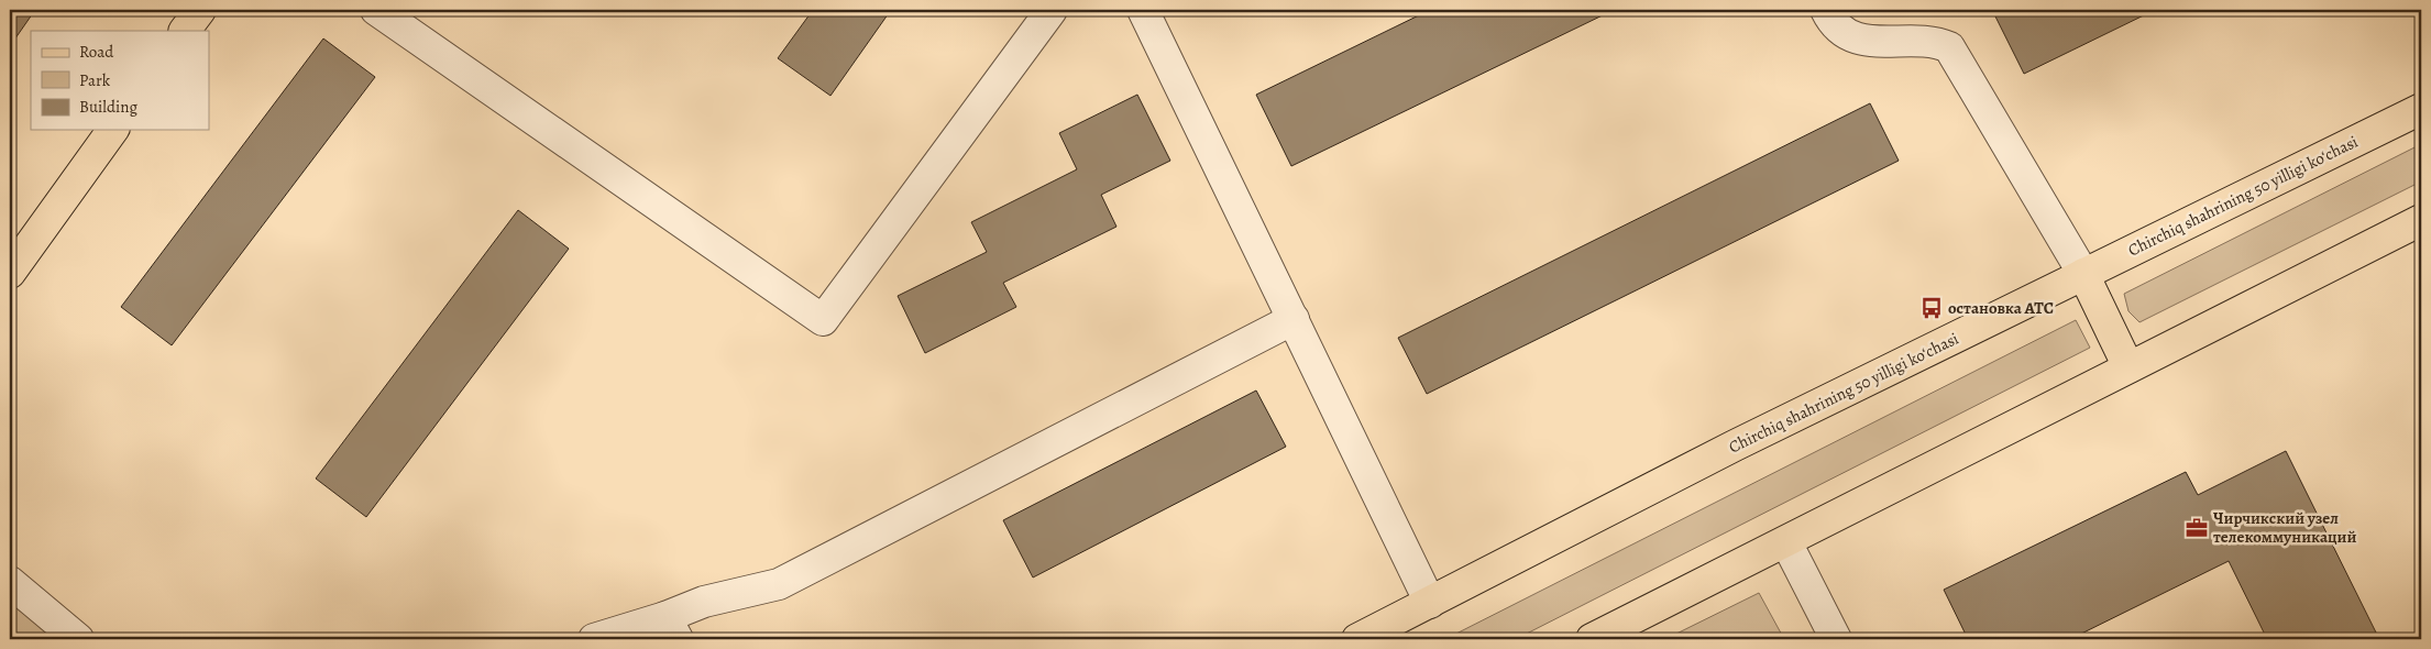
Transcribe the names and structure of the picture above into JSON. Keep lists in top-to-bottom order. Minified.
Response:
{"streets":{"main road":["Chirchiq shahrining 50 yilligi koʻchasi"]},"places":{"bus stop":["остановка АТС"],"office":["Чирчикский узел телекоммуникаций"]},"legend":["Road","Park","Building"]}
